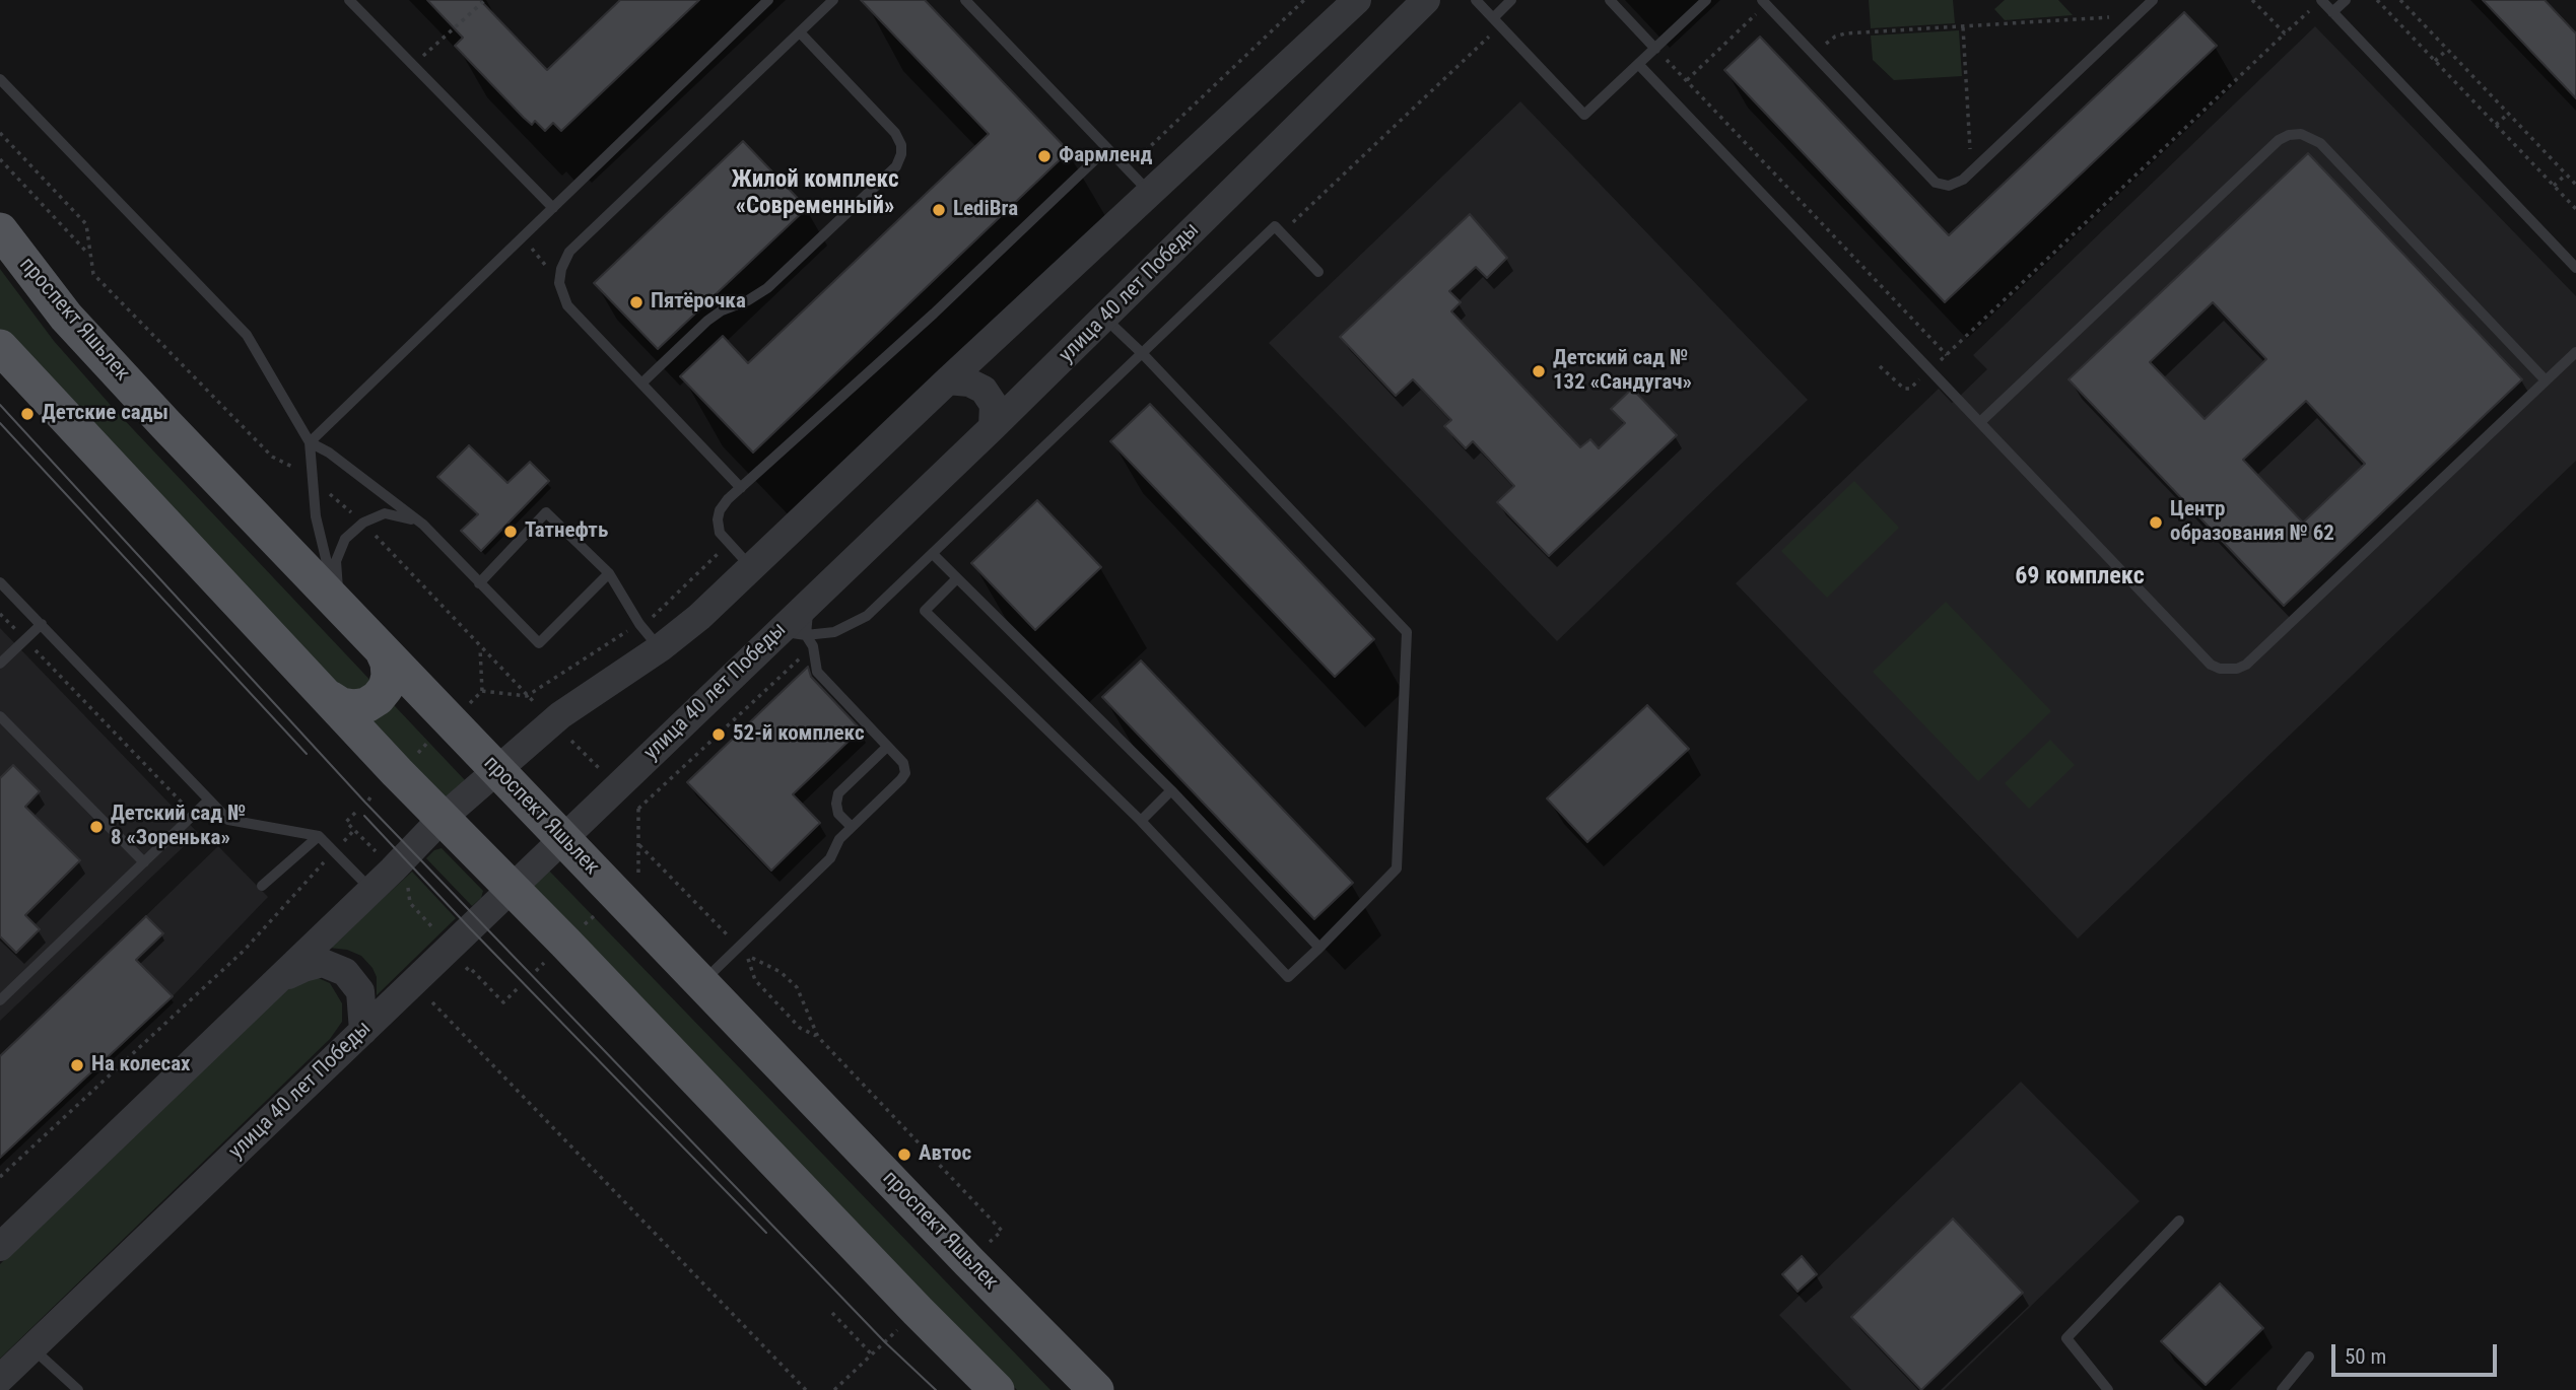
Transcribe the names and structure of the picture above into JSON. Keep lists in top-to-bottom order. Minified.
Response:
{"streets":{"main road":["проспект Яшьлек"],"street":["улица 40 лет Победы"]},"crossings":[["улица 40 лет Победы","проспект Яшьлек"]],"districts":["Жилой комплекс «Современный»","69 комплекс"],"places":["Фармленд","LediBra","Пятёрочка","Детский сад № 132 «Сандугач»","Детские сады","Центр образования № 62","Татнефть","52-й комплекс","Детский сад № 8 «Зоренька»","На колесах","Автос"],"scale_bar":"50 m"}
